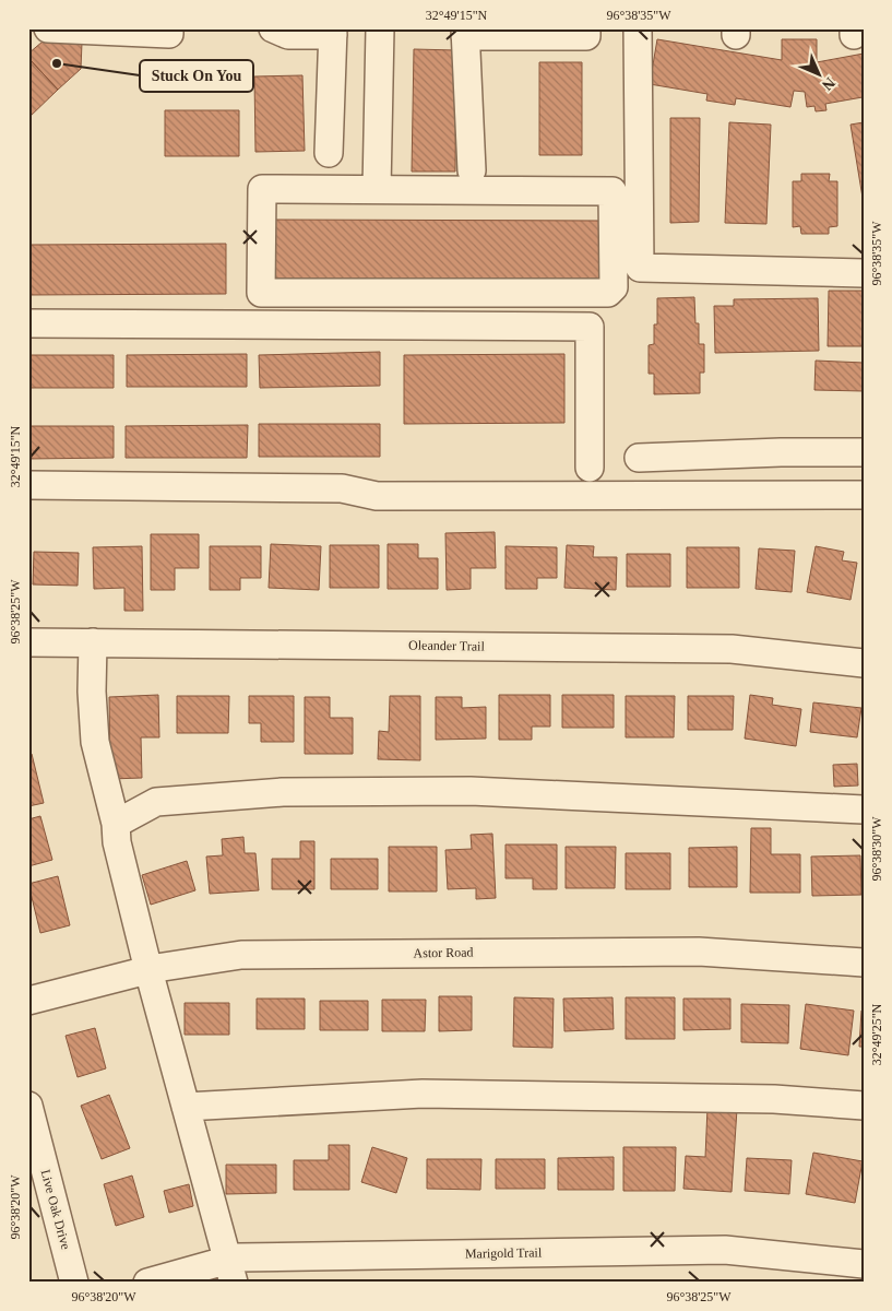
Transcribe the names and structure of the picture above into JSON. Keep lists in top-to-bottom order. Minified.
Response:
{"streets":{"street":["Oleander Trail","Astor Road","Live Oak Drive","Marigold Trail"]},"places":["Stuck On You"],"north":"bottom right","coordinates":["32°49'15\"N","96°38'35\"W","96°38'25\"W","96°38'30\"W","32°49'25\"N","96°38'20\"W"]}
